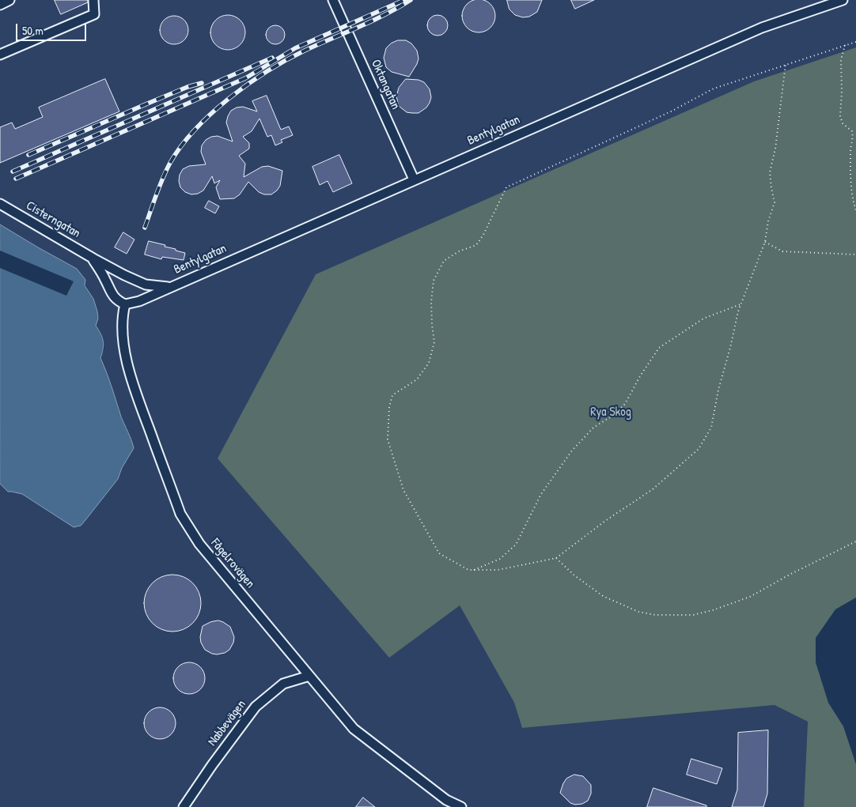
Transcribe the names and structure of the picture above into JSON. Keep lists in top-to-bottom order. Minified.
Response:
{"streets":{"lane":["Oktangatan","Bentylgatan","Cisterngatan","Fågelrovägen","Nabbevägen"]},"crossings":[["Oktangatan","Bentylgatan"],["Bentylgatan","Cisterngatan"],["Cisterngatan","Fågelrovägen"],["Fågelrovägen","Nabbevägen"]],"parks":["Rya Skog"],"scale_bar":"50 m"}
